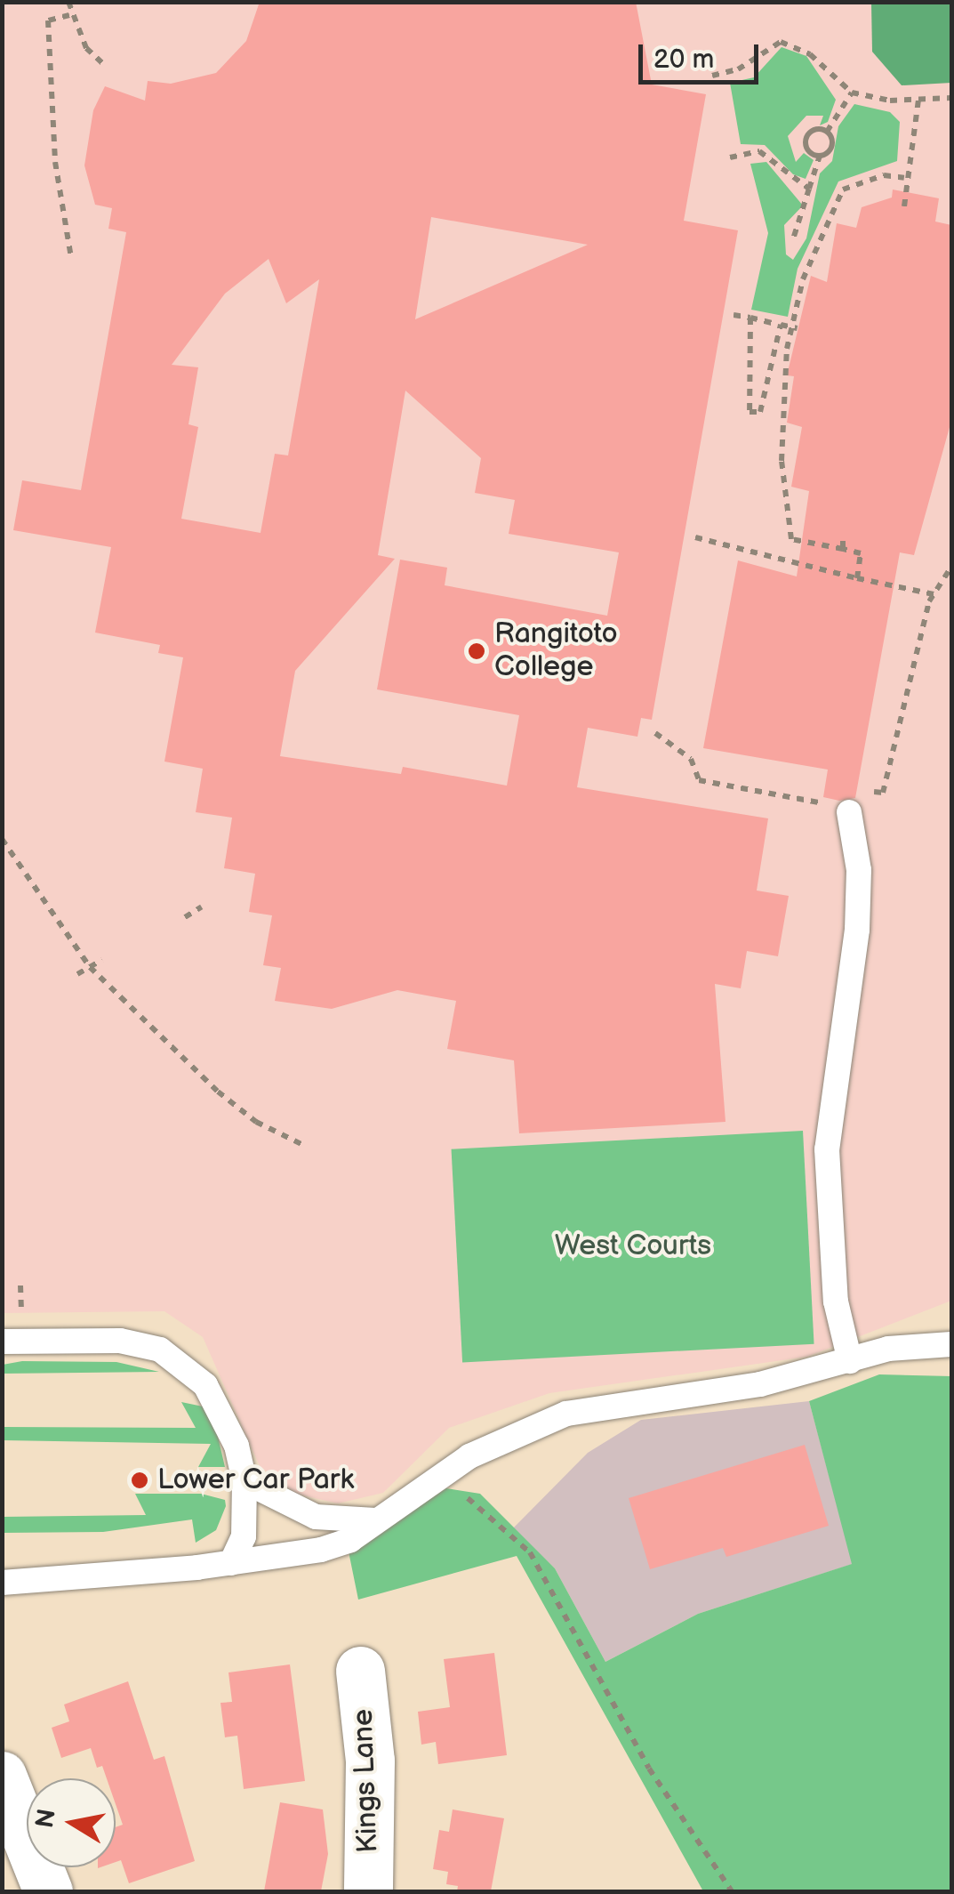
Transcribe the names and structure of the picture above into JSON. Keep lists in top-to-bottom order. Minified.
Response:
{"streets":{"street":["Kings Lane"]},"parks":["West Courts"],"places":["Rangitoto College","Lower Car Park"],"scale_bar":"20 m","north":"left"}
